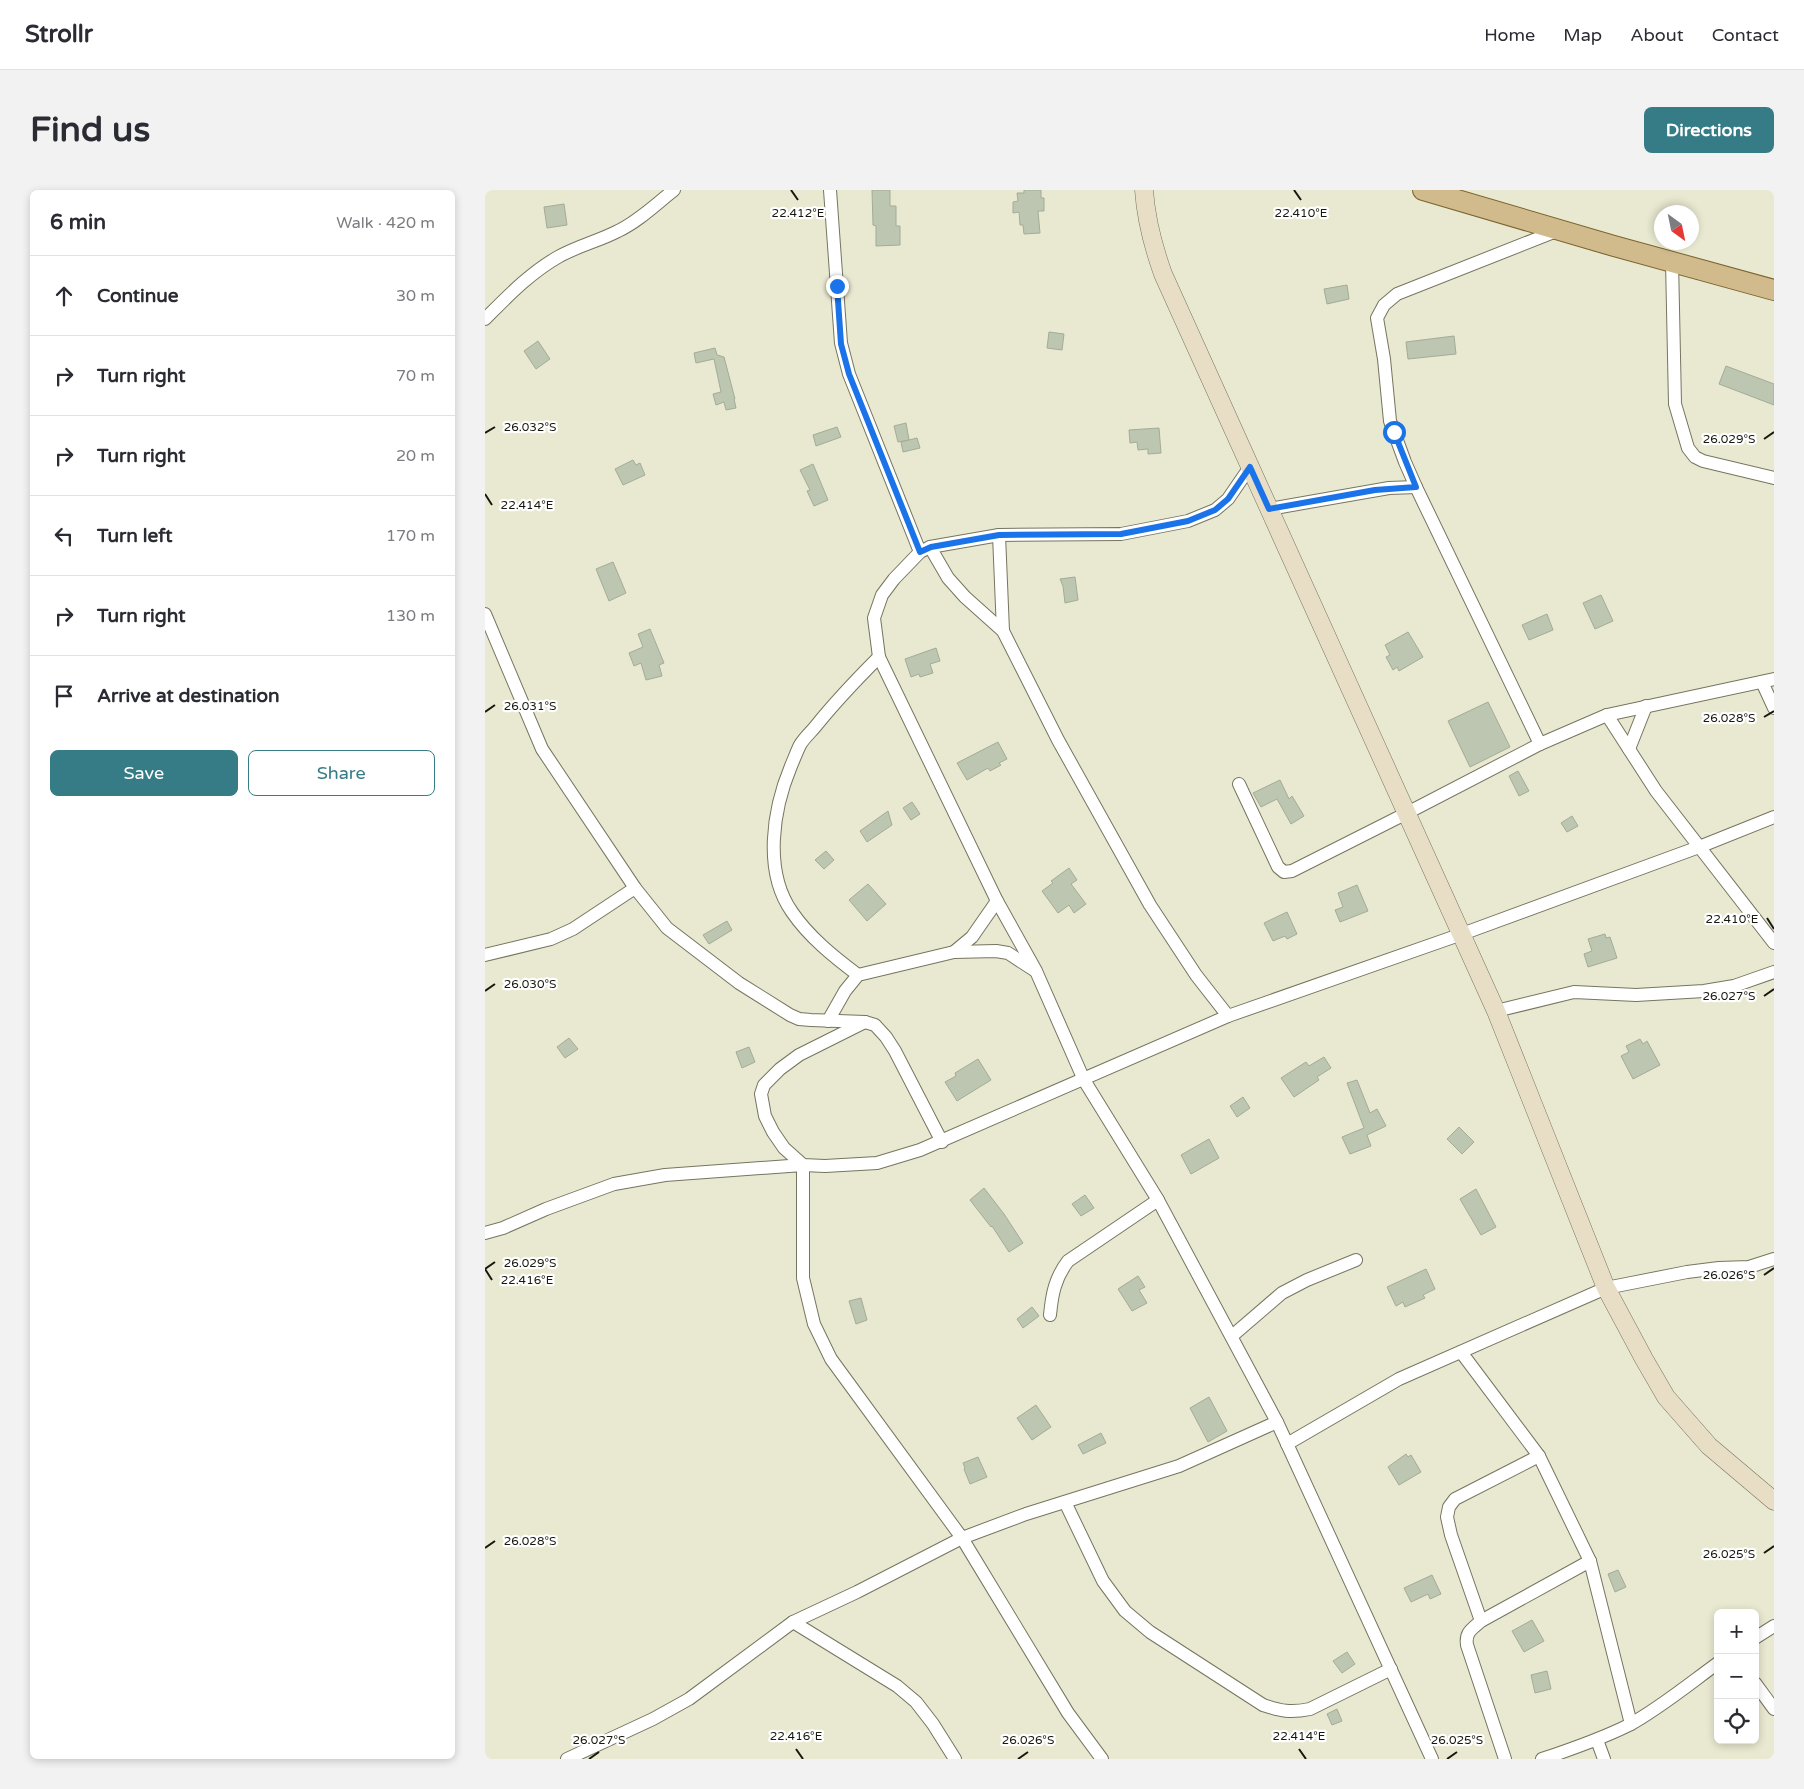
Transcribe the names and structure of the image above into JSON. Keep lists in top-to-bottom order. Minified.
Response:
{"north":"bottom right","page":{"header":"Strollr","nav":["Home","Map","About","Contact"],"buttons":["Directions",["Save","Share"]],"title":"Find us","heading":["6 min","Walk · 420 m"],"list":[["Continue","30 m"],["Turn right","70 m"],["Turn right","20 m"],["Turn left","170 m"],["Turn right","130 m"],"Arrive at destination"],"map_buttons":["+","−"]},"coordinates":["22.410°E","22.412°E","26.032°S","26.029°S","22.414°E","26.031°S","26.028°S","26.030°S","26.027°S","26.026°S","22.416°E","26.025°S"]}
